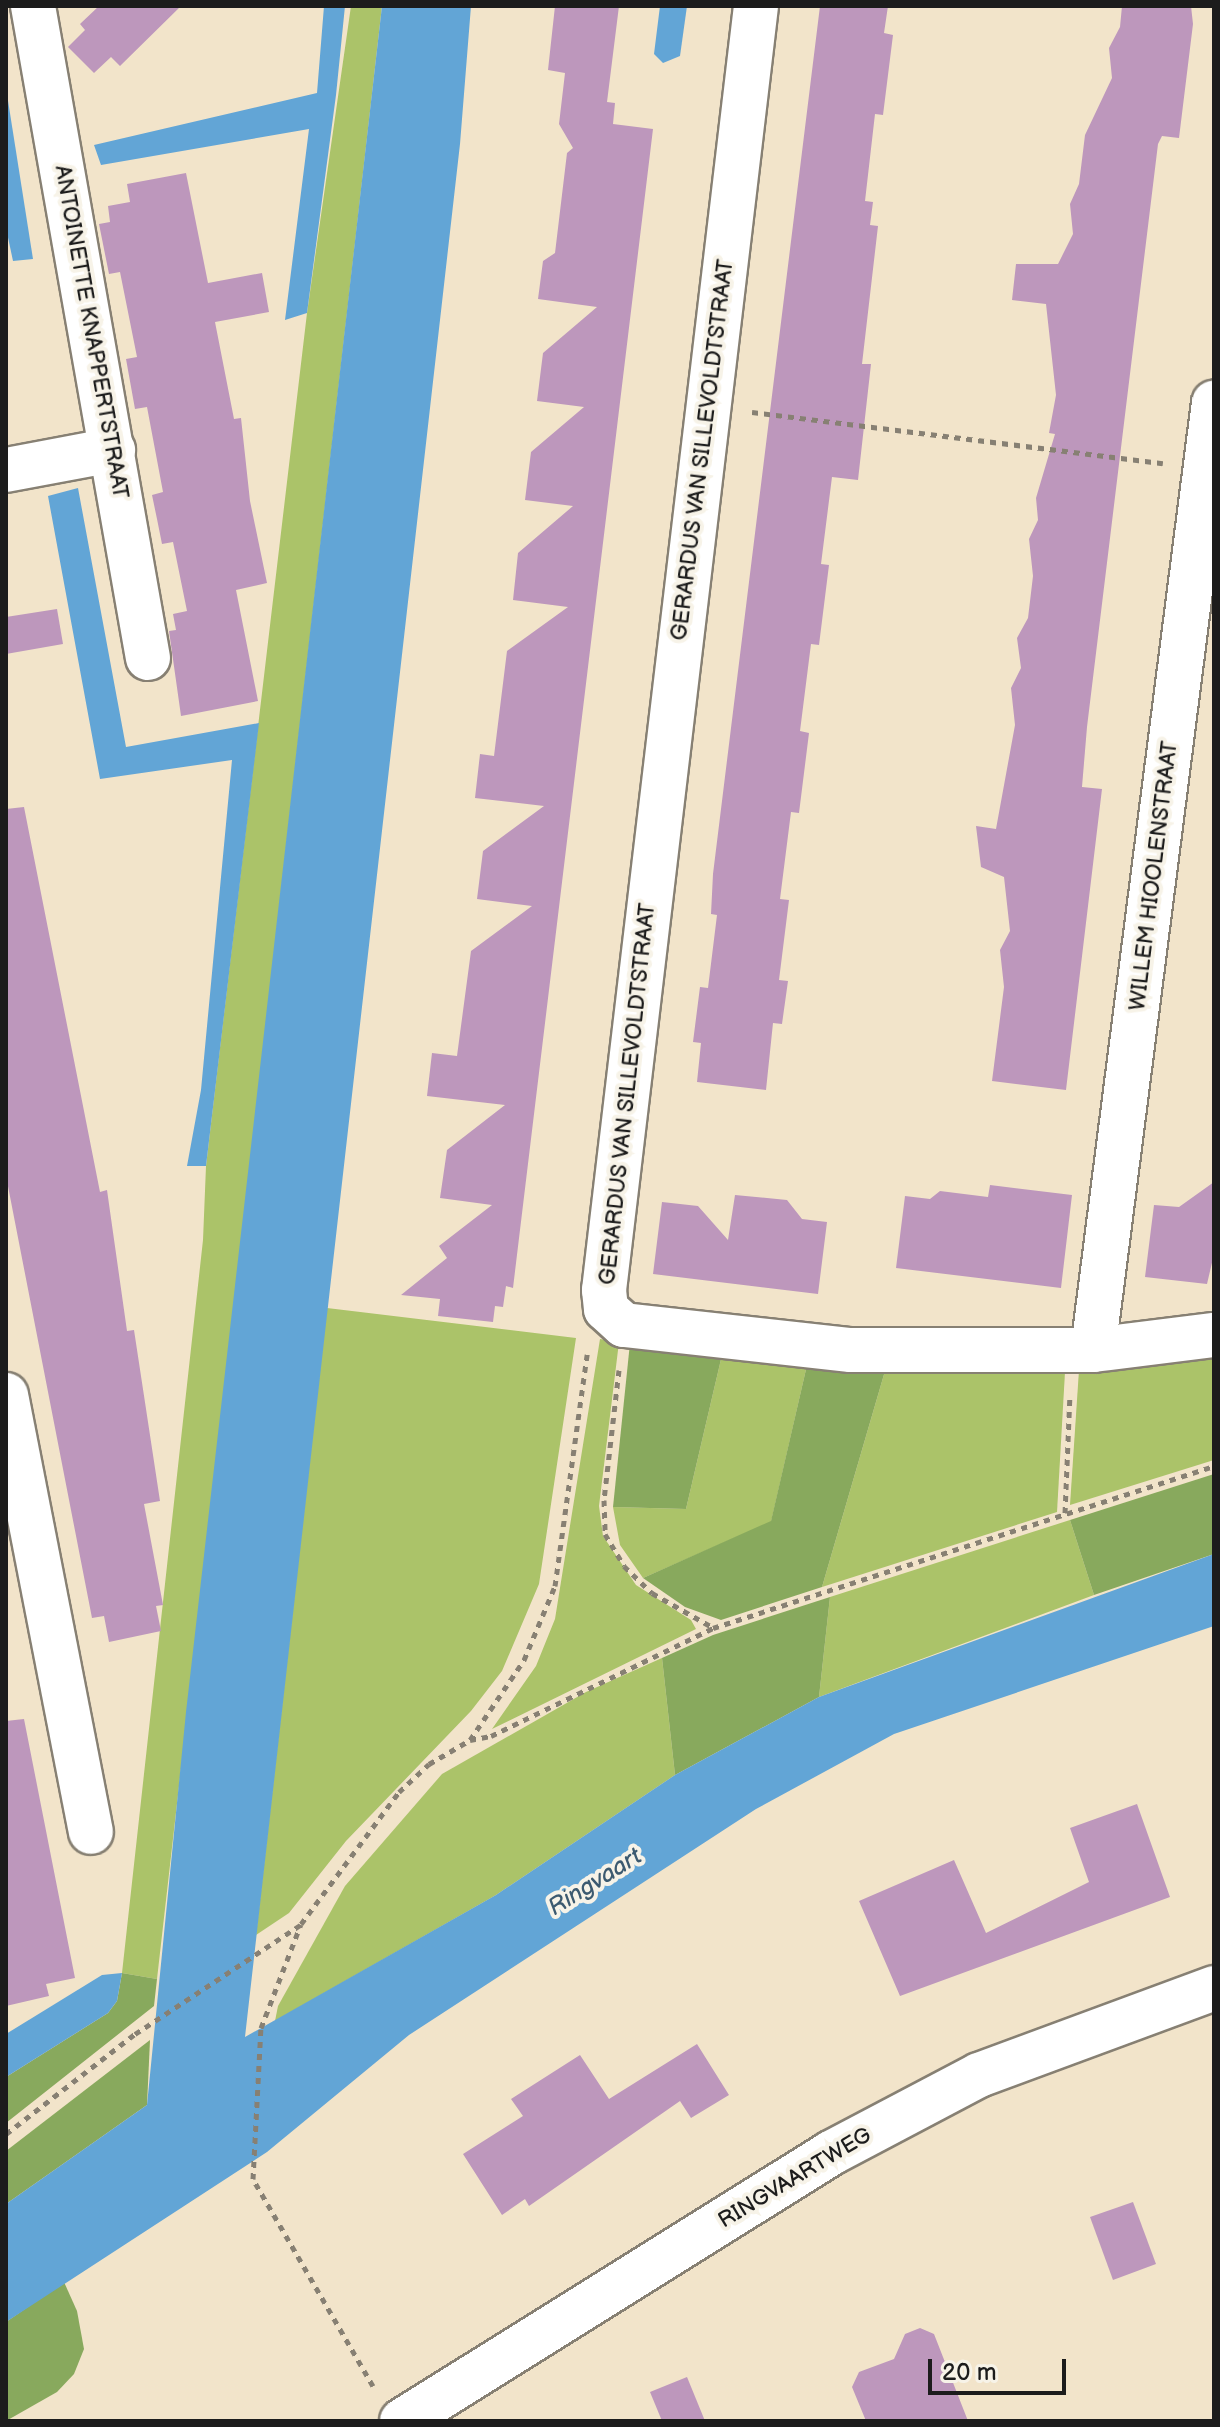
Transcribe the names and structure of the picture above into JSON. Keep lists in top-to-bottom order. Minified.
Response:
{"streets":{"street":["ANTOINETTE KNAPPERTSTRAAT","GERARDUS VAN SILLEVOLDTSTRAAT","WILLEM HIOOLENSTRAAT","RINGVAARTWEG"]},"water":["Ringvaart"],"scale_bar":"20 m"}
